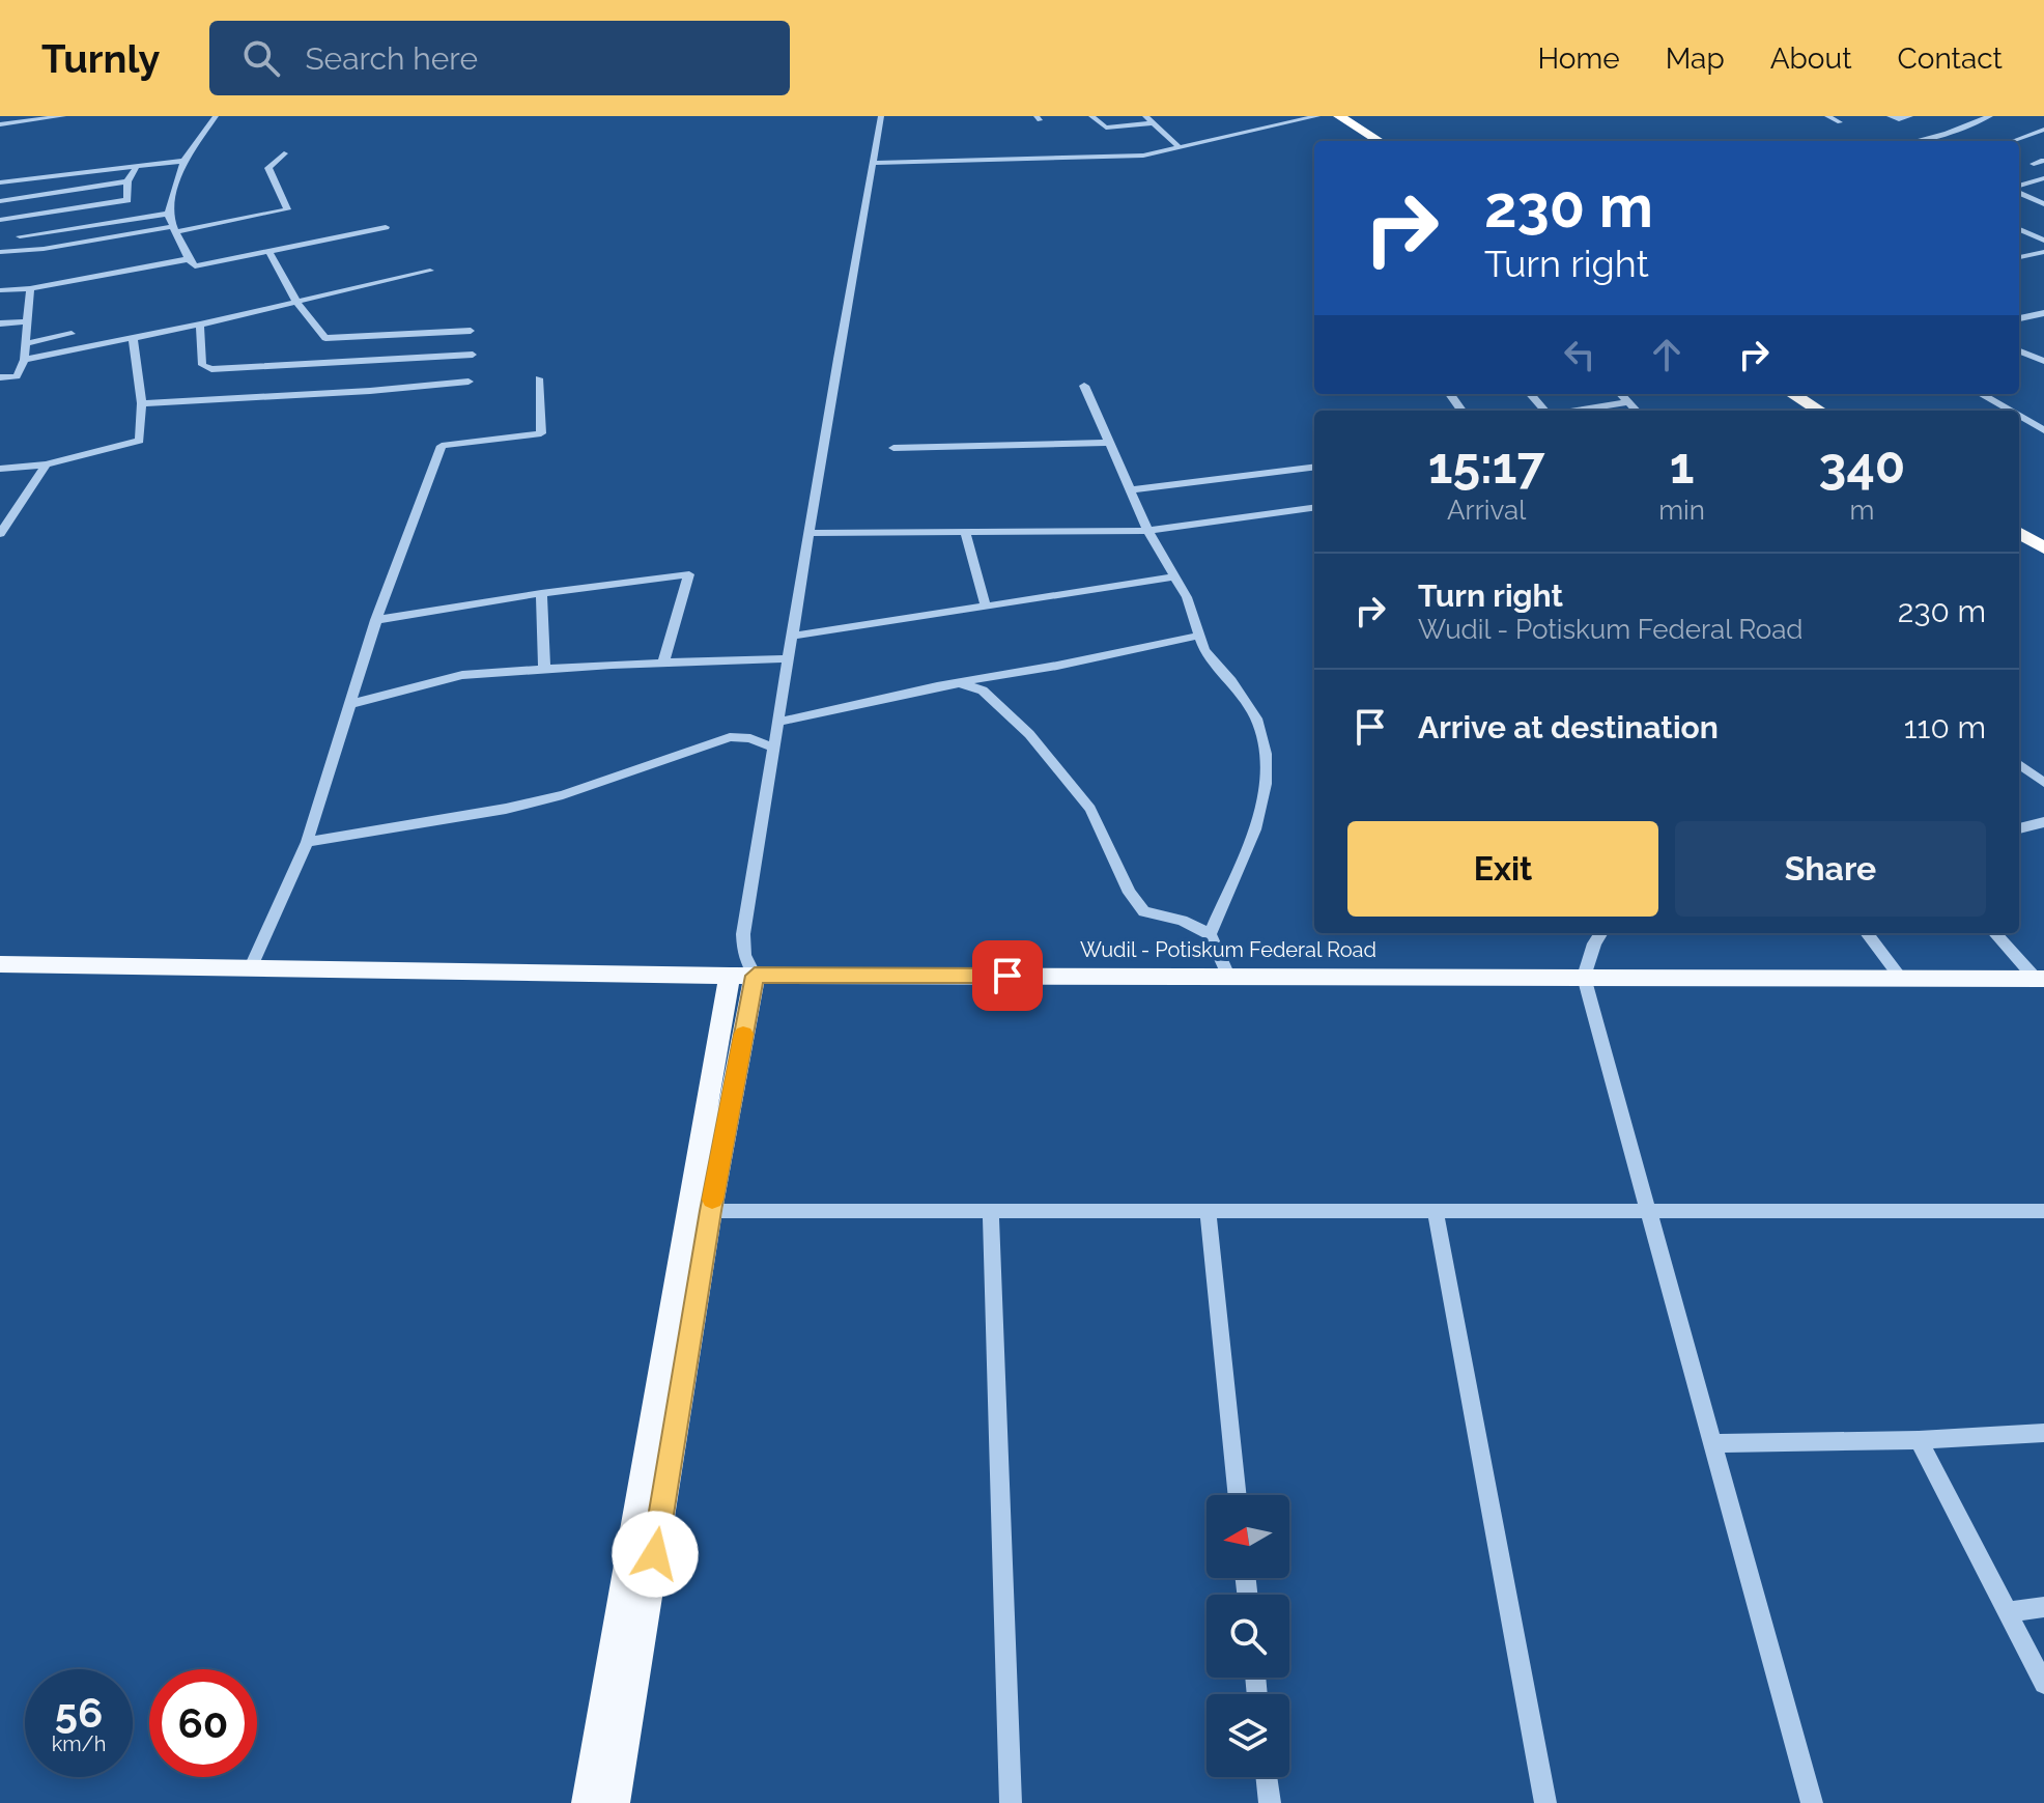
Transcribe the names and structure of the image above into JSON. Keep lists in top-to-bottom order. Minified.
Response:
{"streets":{"main road":["Wudil - Potiskum Federal Road"]},"north":"left","page":{"header":"Turnly","search":"Search here","nav":["Home","Map","About","Contact"],"turn":["230 m","Turn right"],"eta":["15:17","Arrival","1","min","340","m"],"list":[{"name":"Turn right","note":"Wudil - Potiskum Federal Road","value":"230 m"},{"name":"Arrive at destination","value":"110 m"}],"buttons":["Exit","Share"],"speed":"56 km/h","limit":"60"}}
